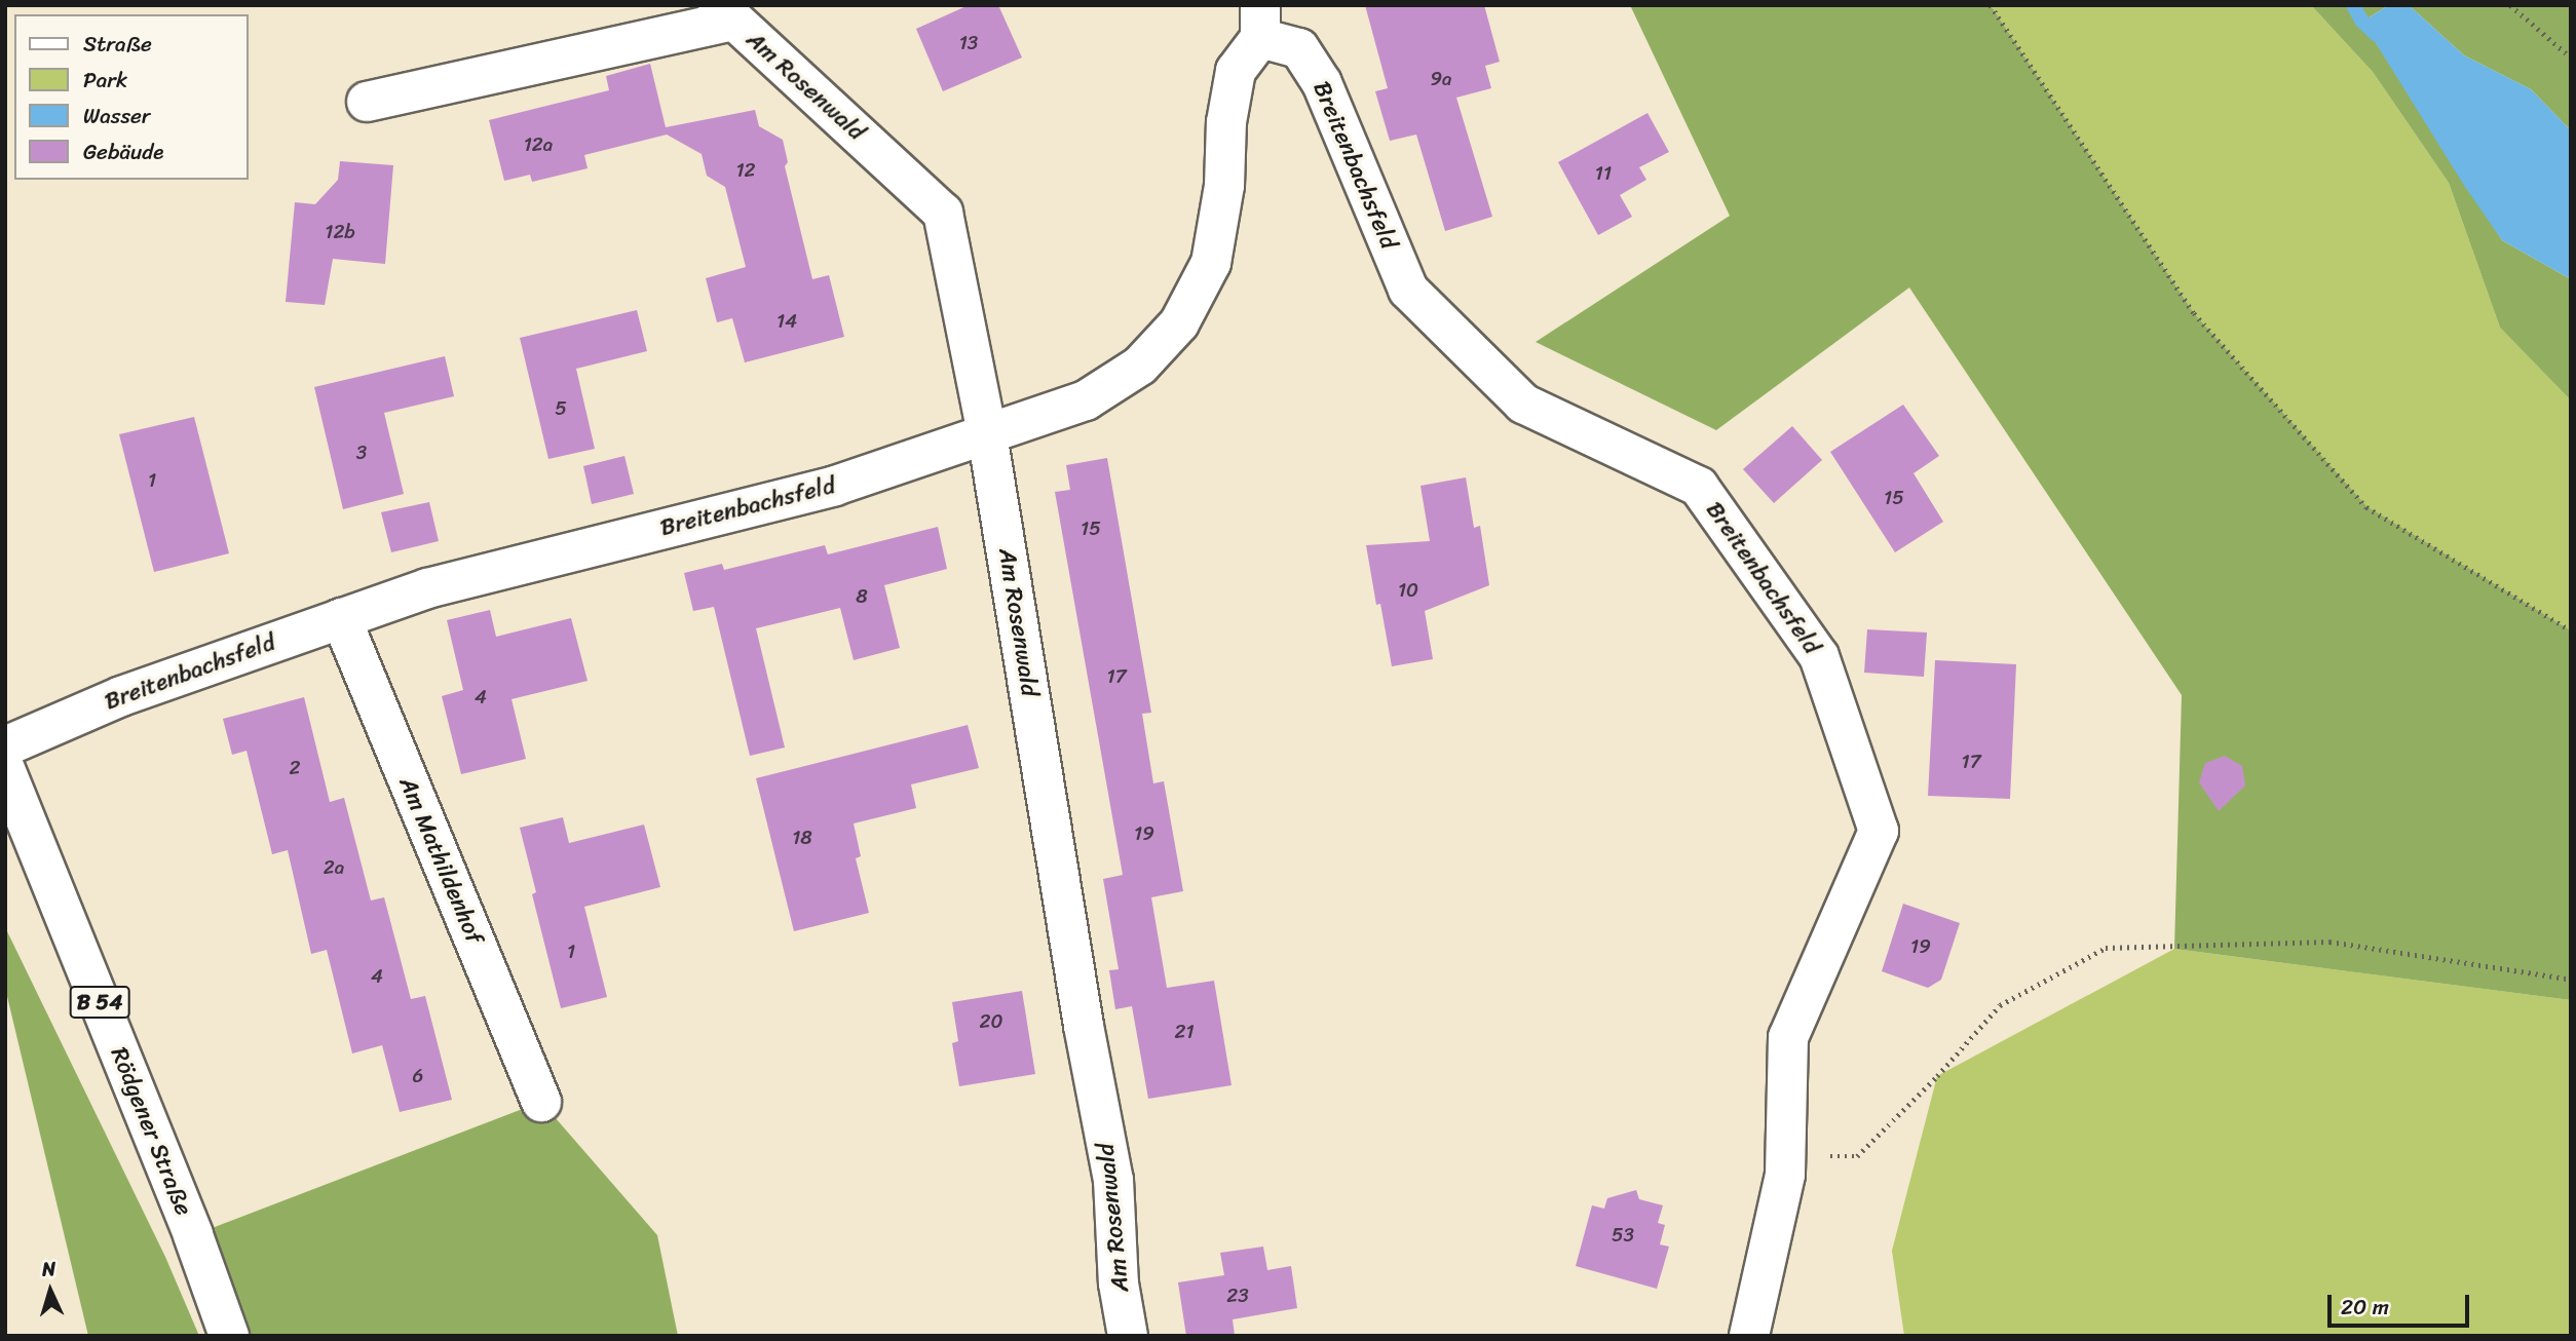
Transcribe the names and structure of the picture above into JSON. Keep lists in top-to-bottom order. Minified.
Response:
{"streets":{"street":["Am Rosenwald","Breitenbachsfeld","Am Mathildenhof","B 54","Rödgener Straße"]},"crossings":[["Am Rosenwald","Breitenbachsfeld"],["Breitenbachsfeld","Am Mathildenhof"]],"house_numbers":["13","9a","12a","12","11","12b","14","5","3","1","15","15","10","8","17","4","17","2","19","18","2a","19","1","4","20","21","6","53","23"],"legend":["Straße","Park","Wasser","Gebäude"],"scale_bar":"20 m","north":"top"}
